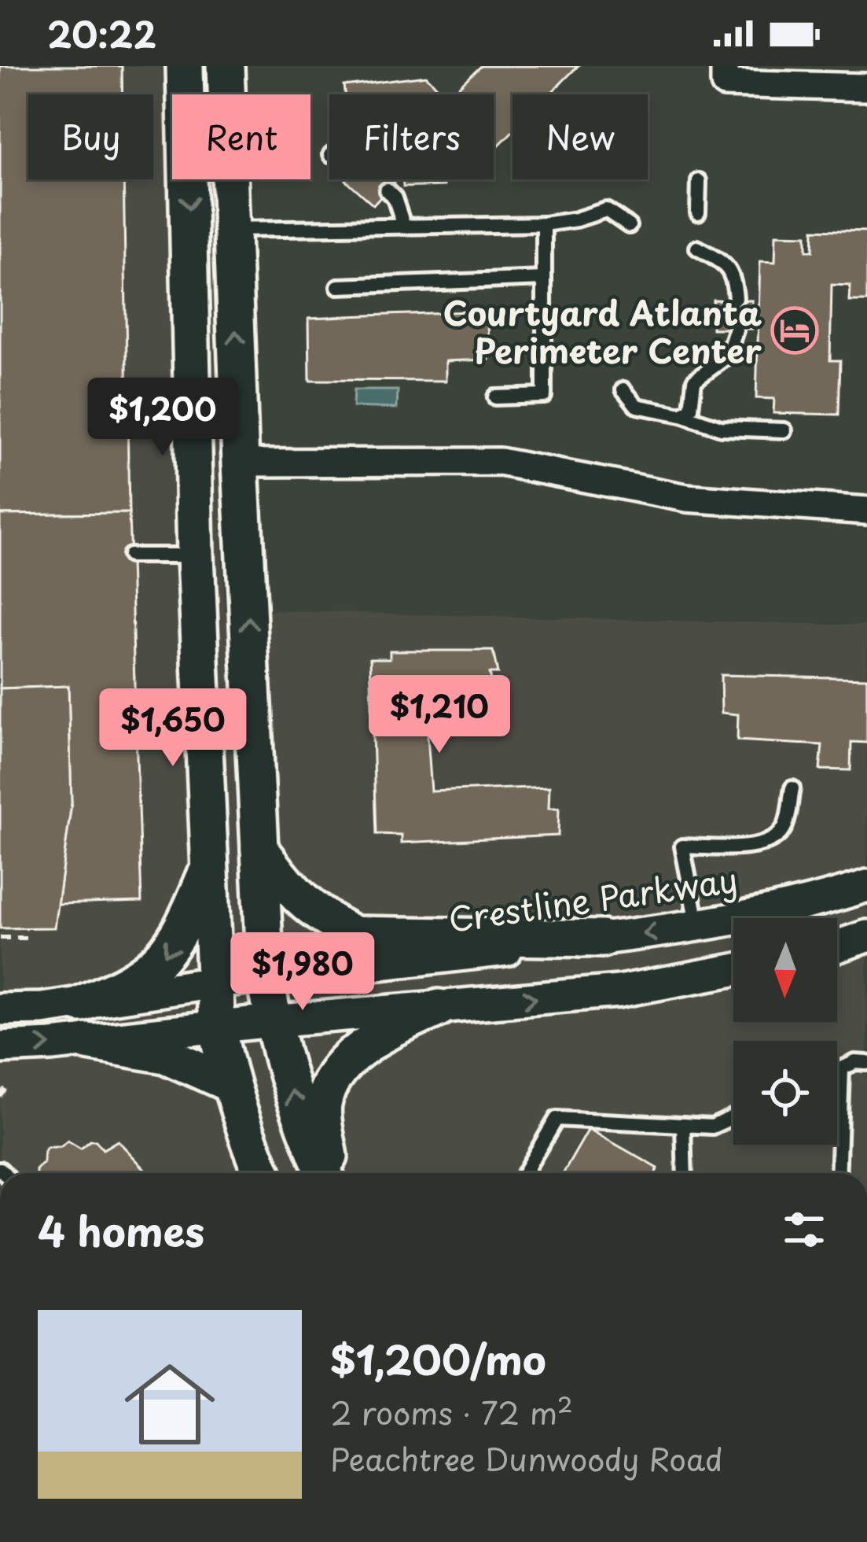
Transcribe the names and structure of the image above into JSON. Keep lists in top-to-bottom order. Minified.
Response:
{"streets":{"street":["Crestline Parkway"]},"places":{"hotel":["Courtyard Atlanta Perimeter Center"]},"north":"bottom","page":{"status":"20:22","chip":["Buy","Rent","Filters","New"],"price":["$1,200","$1,210","$1,650","$1,980"],"heading":"4 homes","list":[{"name":"$1,200/mo","note":"2 rooms · 72 m² · Peachtree Dunwoody Road"}]}}
